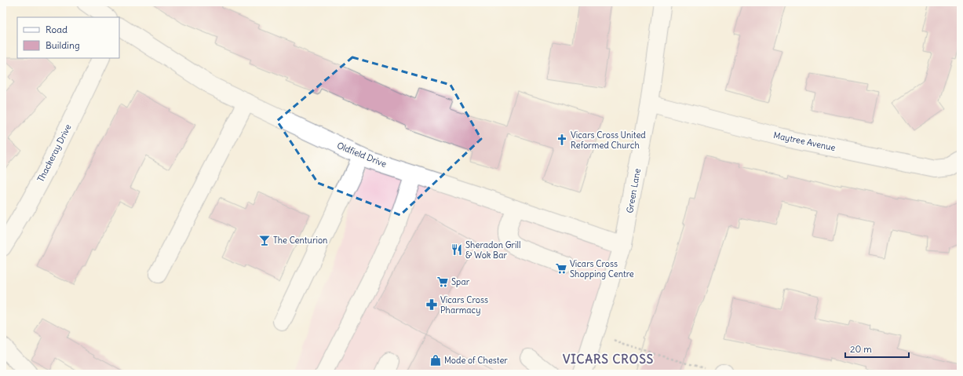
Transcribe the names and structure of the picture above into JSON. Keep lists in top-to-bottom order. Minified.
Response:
{"streets":{"street":["Maytree Avenue","Thackeray Drive","Oldfield Drive","Green Lane"]},"crossings":[["Maytree Avenue","Green Lane"],["Oldfield Drive","Green Lane"]],"districts":["VICARS CROSS"],"places":{"church":["Vicars Cross United Reformed Church"],"bar":["The Centurion"],"restaurant":["Sheradon Grill & Wok Bar"],"supermarket":["Vicars Cross Shopping Centre","Spar"],"pharmacy":["Vicars Cross Pharmacy"],"shop":["Mode of Chester"]},"legend":["Road","Building"],"scale_bar":"20 m"}
